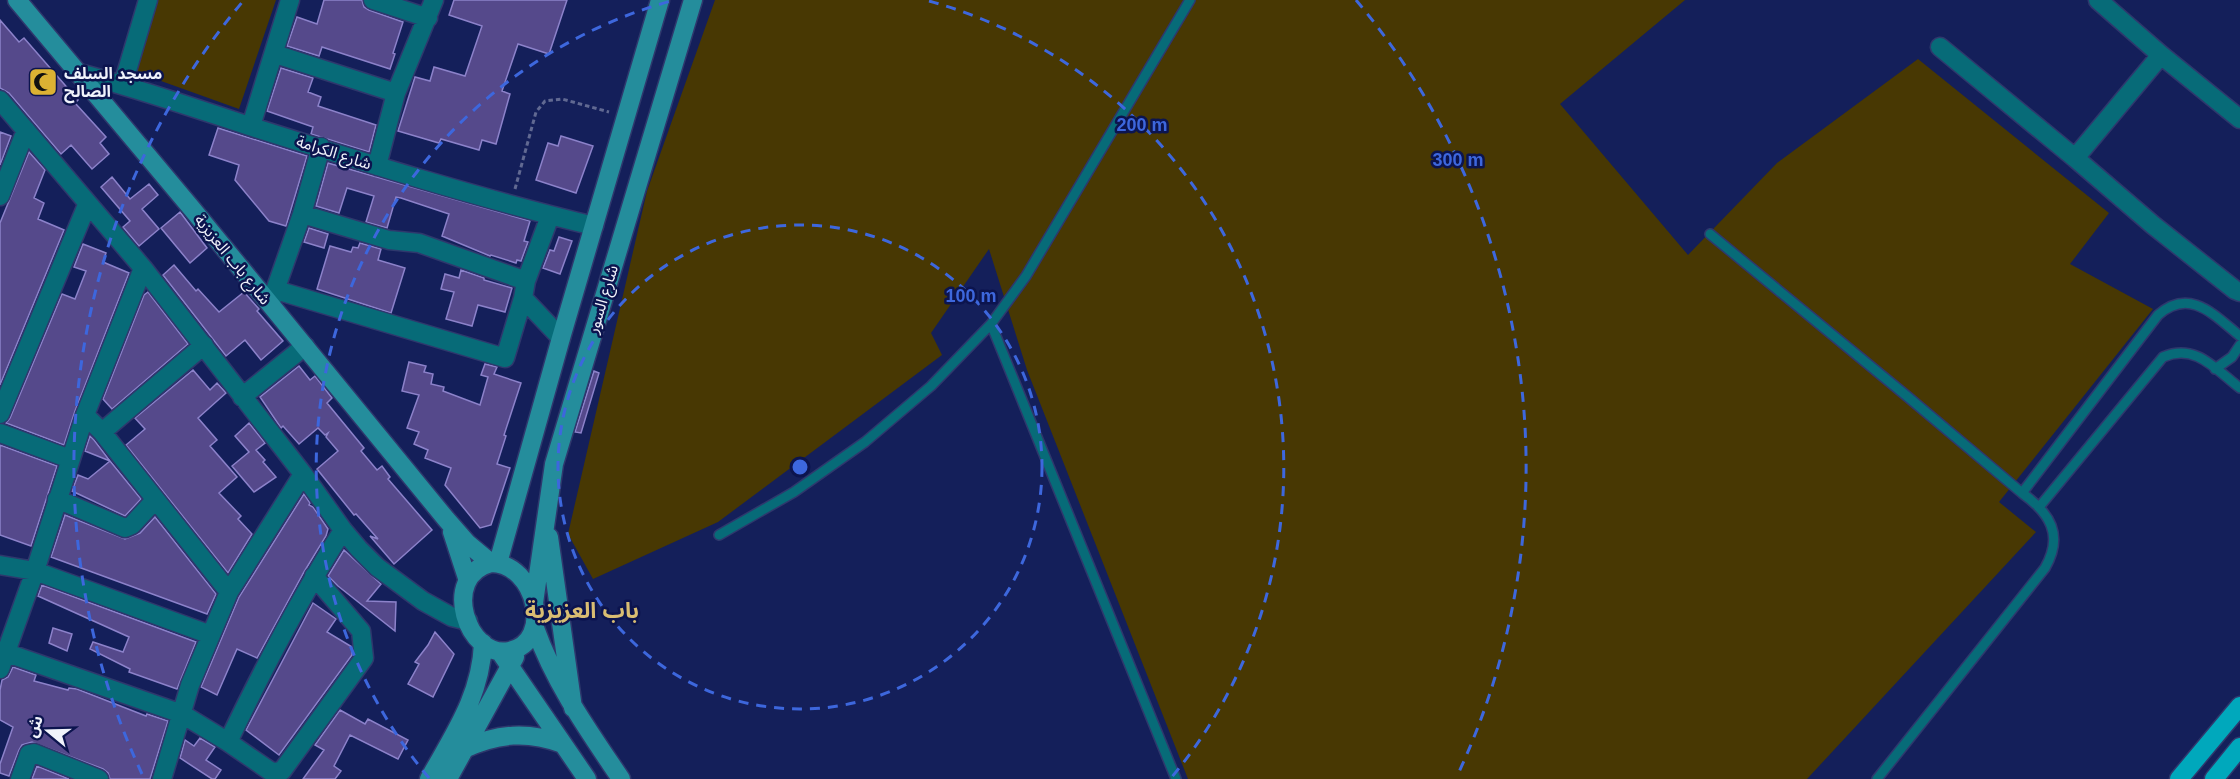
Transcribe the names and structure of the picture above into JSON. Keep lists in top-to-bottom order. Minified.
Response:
{"streets":{"main road":["شارع باب العزيزية","شارع السور"],"street":["شارع الكرامة"]},"crossings":[["شارع الكرامة","شارع باب العزيزية"],["شارع الكرامة","شارع السور"],["شارع باب العزيزية","شارع السور"]],"districts":["باب العزيزية"],"places":{"mosque":["مسجد السلف الصالح"]},"north":"left","rings":["200 m","300 m","100 m"]}
